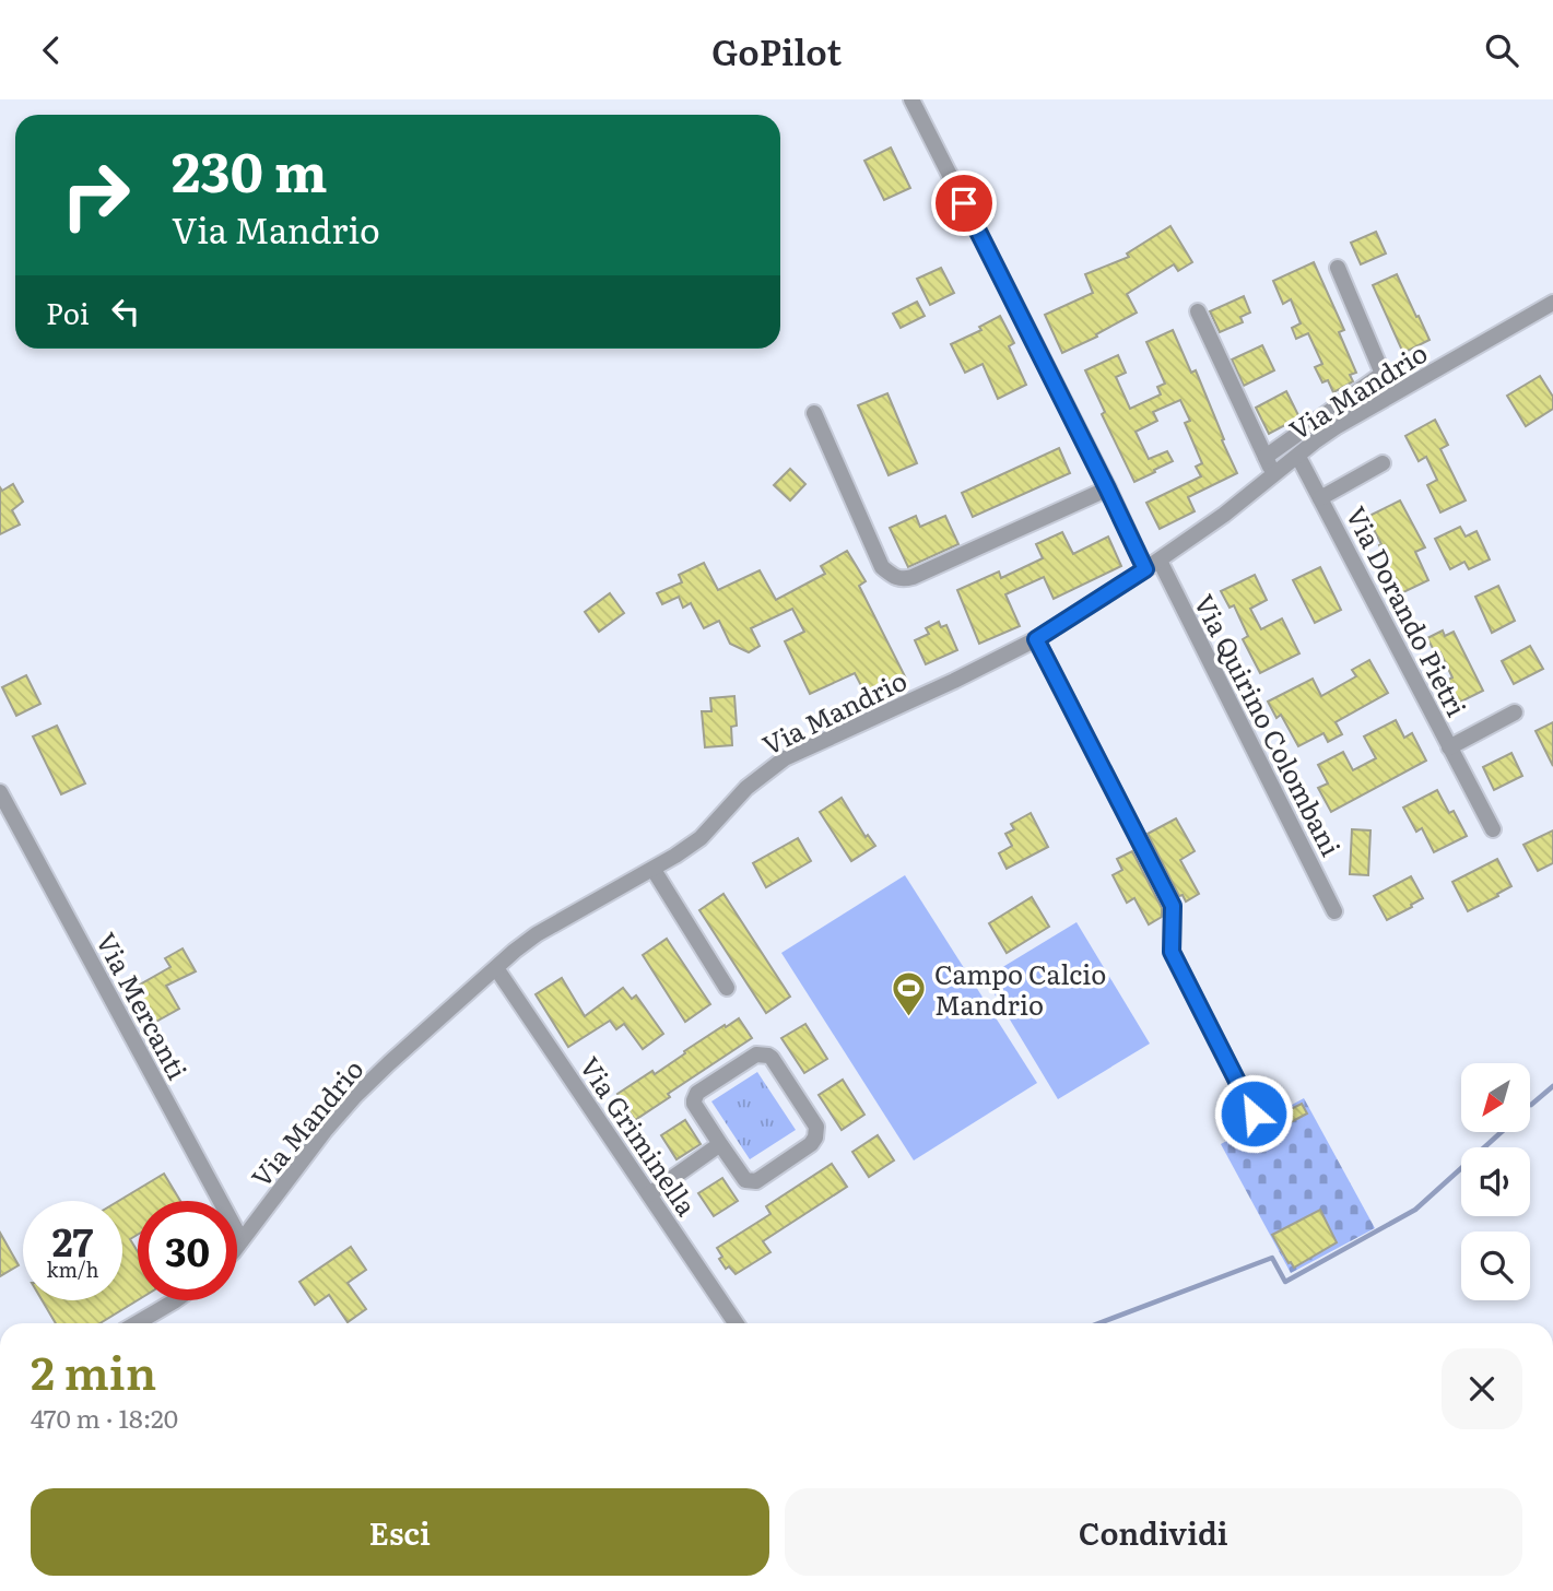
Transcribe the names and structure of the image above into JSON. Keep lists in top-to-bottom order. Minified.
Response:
{"streets":{"street":["Via Mandrio","Via Dorando Pietri","Via Quirino Colombani","Via Mercanti","Via Griminella"]},"crossings":[["Via Mandrio","Via Dorando Pietri"],["Via Mandrio","Via Quirino Colombani"],["Via Mandrio","Via Mercanti"],["Via Mandrio","Via Griminella"]],"places":{"sports":["Campo Calcio Mandrio"]},"north":"bottom left","page":{"header":"GoPilot","turn":["230 m","Via Mandrio"],"then":"Poi","speed":"27 km/h","limit":"30","heading":["2 min","470 m · 18:20"],"buttons":["Esci","Condividi"]}}
